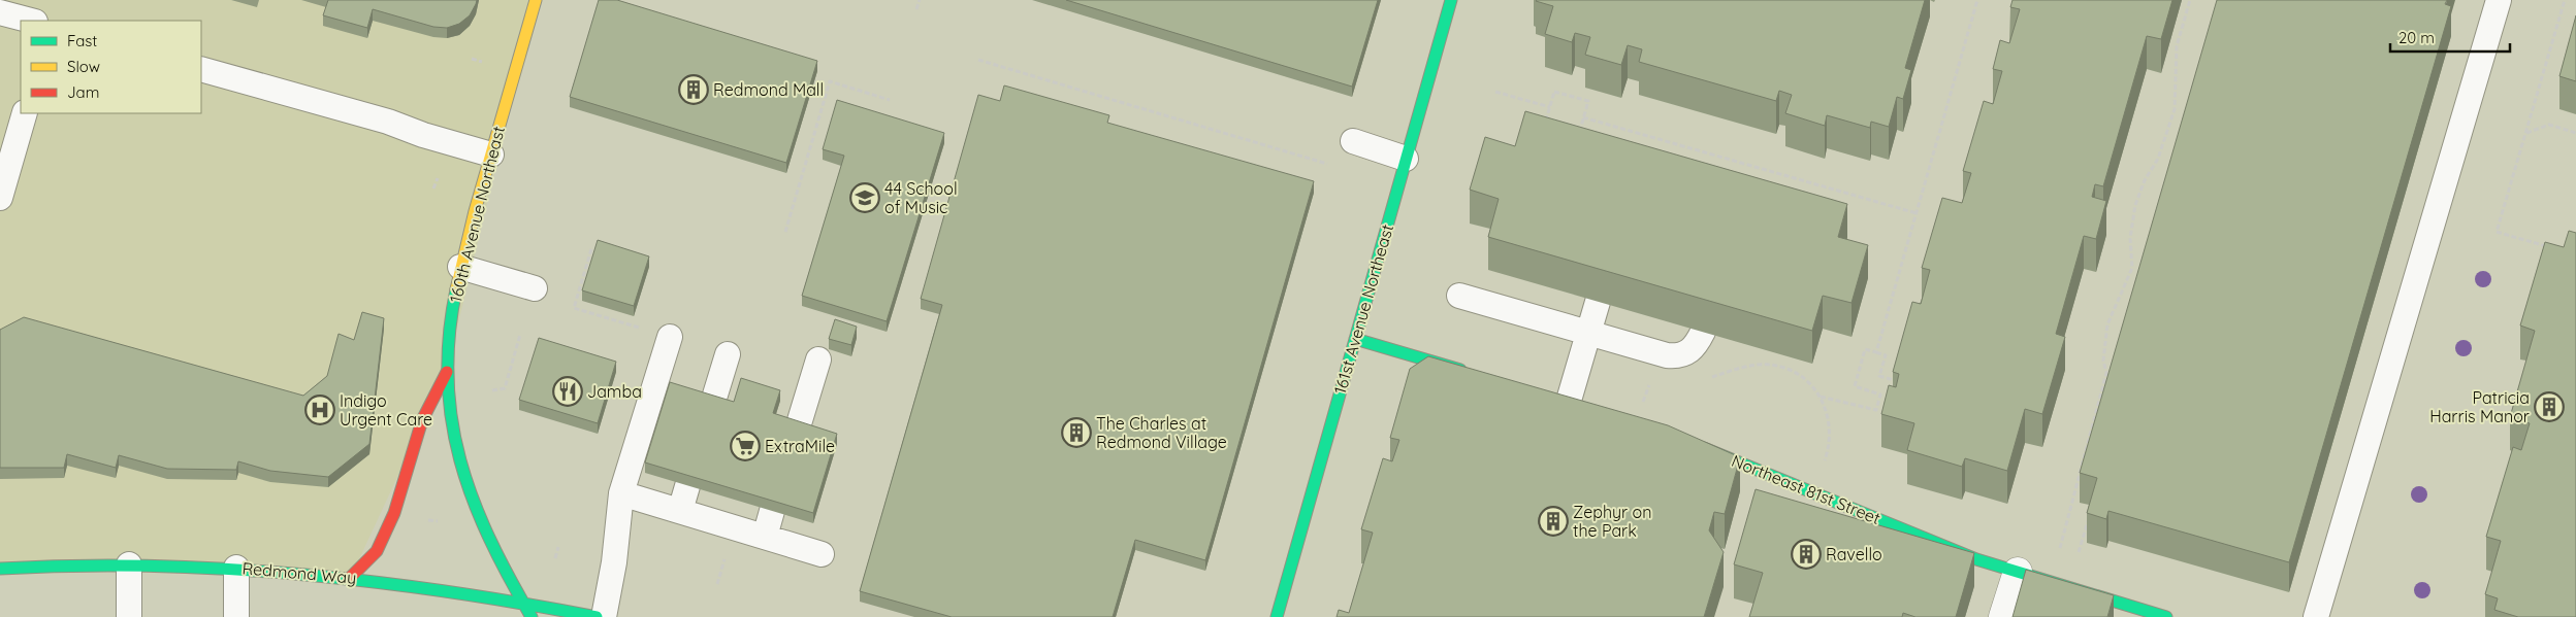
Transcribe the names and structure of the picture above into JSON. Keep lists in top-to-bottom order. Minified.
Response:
{"streets":{"street":["160th Avenue Northeast","161st Avenue Northeast","Northeast 81st Street","Redmond Way"]},"crossings":[["160th Avenue Northeast","Redmond Way"]],"places":{"building":["Redmond Mall","Patricia Harris Manor","The Charles at Redmond Village","Zephyr on the Park","Ravello"],"school or university":["44 School of Music"],"restaurant":["Jamba"],"hospital":["Indigo Urgent Care"],"supermarket":["ExtraMile"]},"legend":["Fast","Slow","Jam"],"scale_bar":"20 m"}
